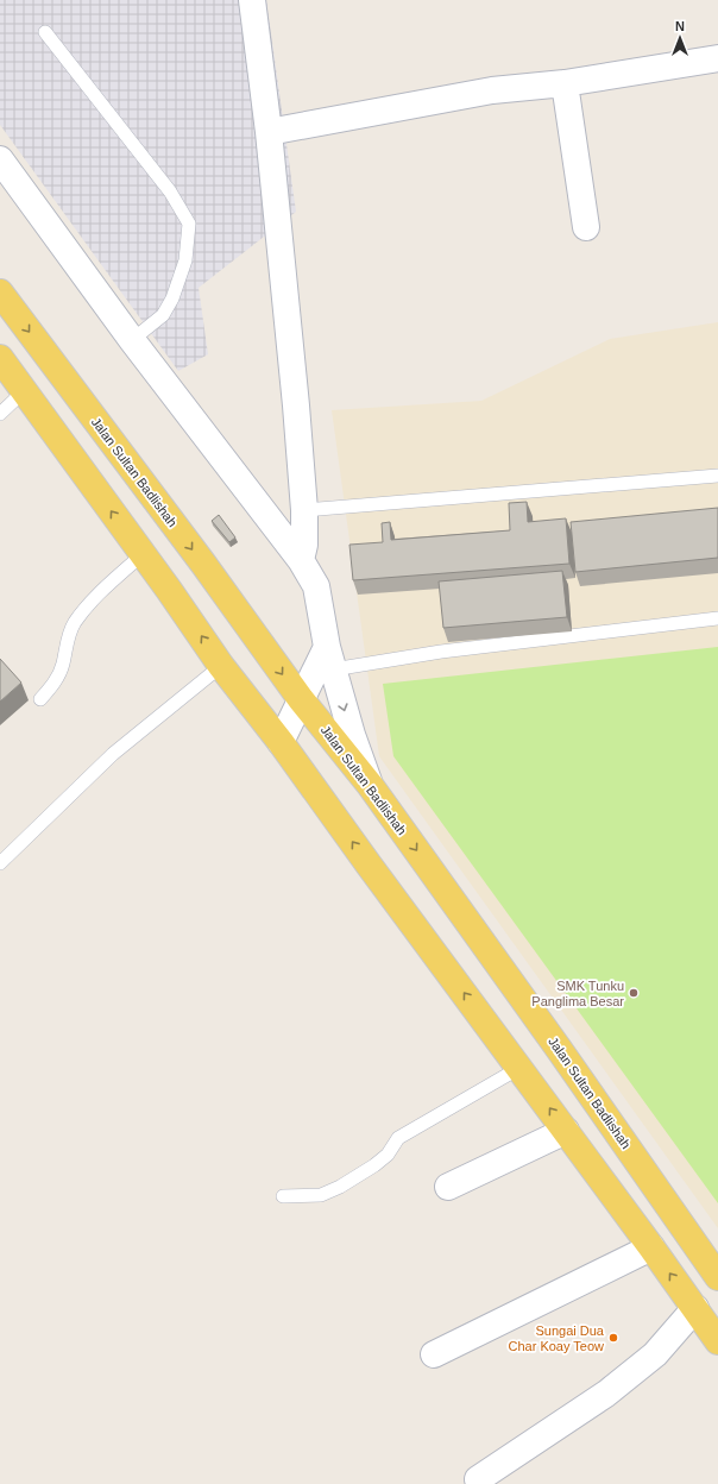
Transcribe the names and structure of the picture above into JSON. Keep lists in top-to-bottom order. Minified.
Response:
{"streets":{"main road":["Jalan Sultan Badlishah"]},"places":["SMK Tunku Panglima Besar","Sungai Dua Char Koay Teow"],"north":"top"}
